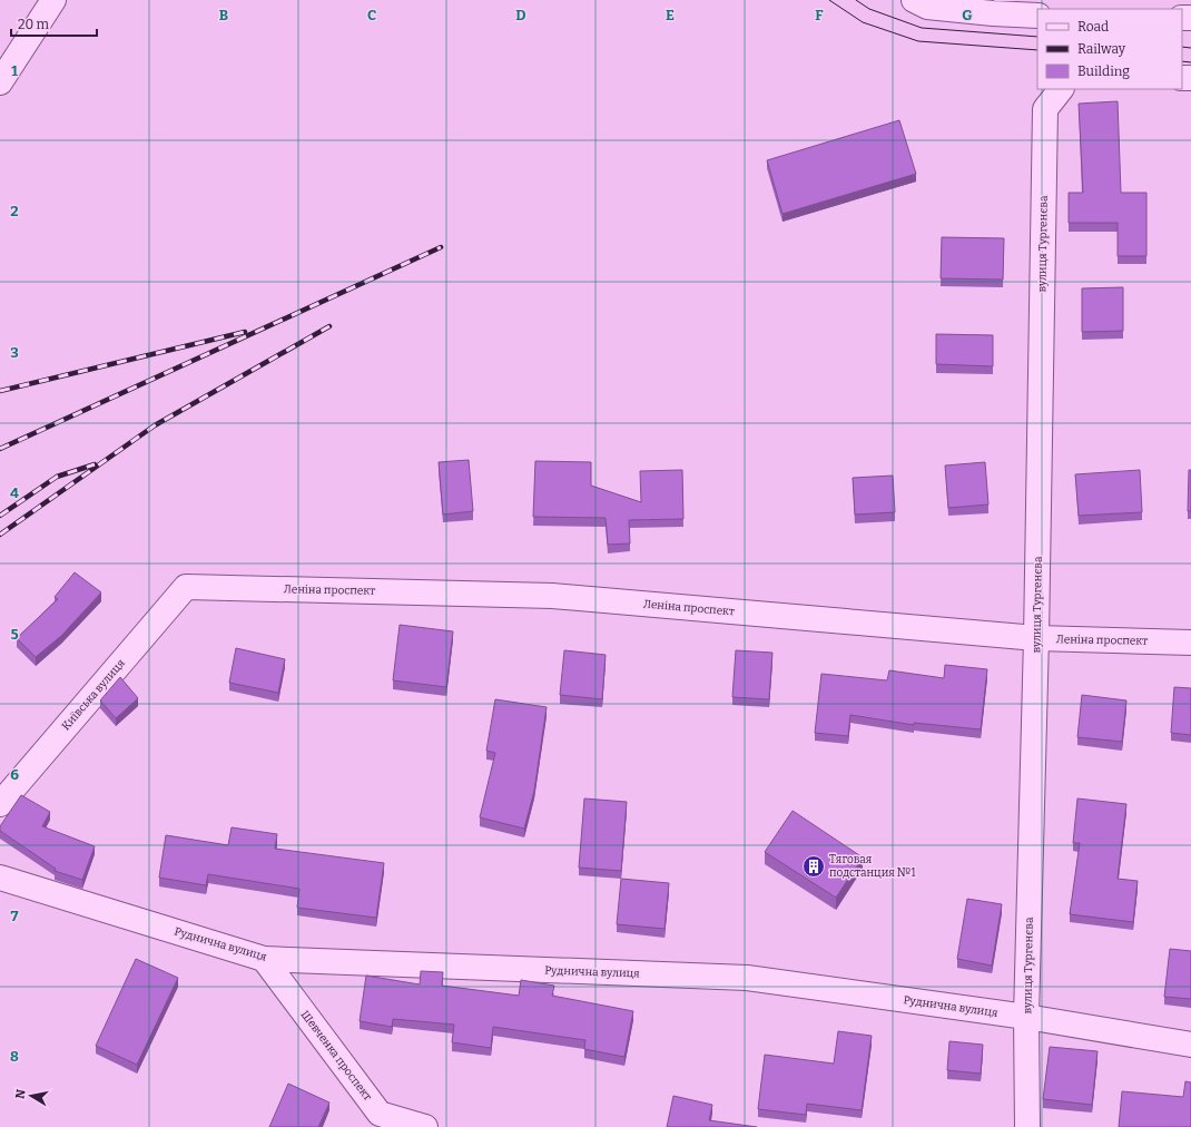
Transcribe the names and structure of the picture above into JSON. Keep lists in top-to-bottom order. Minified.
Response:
{"streets":{"street":["вулиця Тургенєва","Леніна проспект","Київська вулиця","Руднична вулиця","Шевченка проспект"]},"crossings":[["вулиця Тургенєва","Леніна проспект"],["вулиця Тургенєва","Руднична вулиця"],["Леніна проспект","Київська вулиця"],["Руднична вулиця","Шевченка проспект"]],"places":{"building":["Тяговая подстанция №1"]},"legend":["Road","Railway","Building"],"scale_bar":"20 m","north":"left","grid":{"columns":["B","C","D","E","F","G"],"rows":["1","2","3","4","5","6","7","8"]}}
